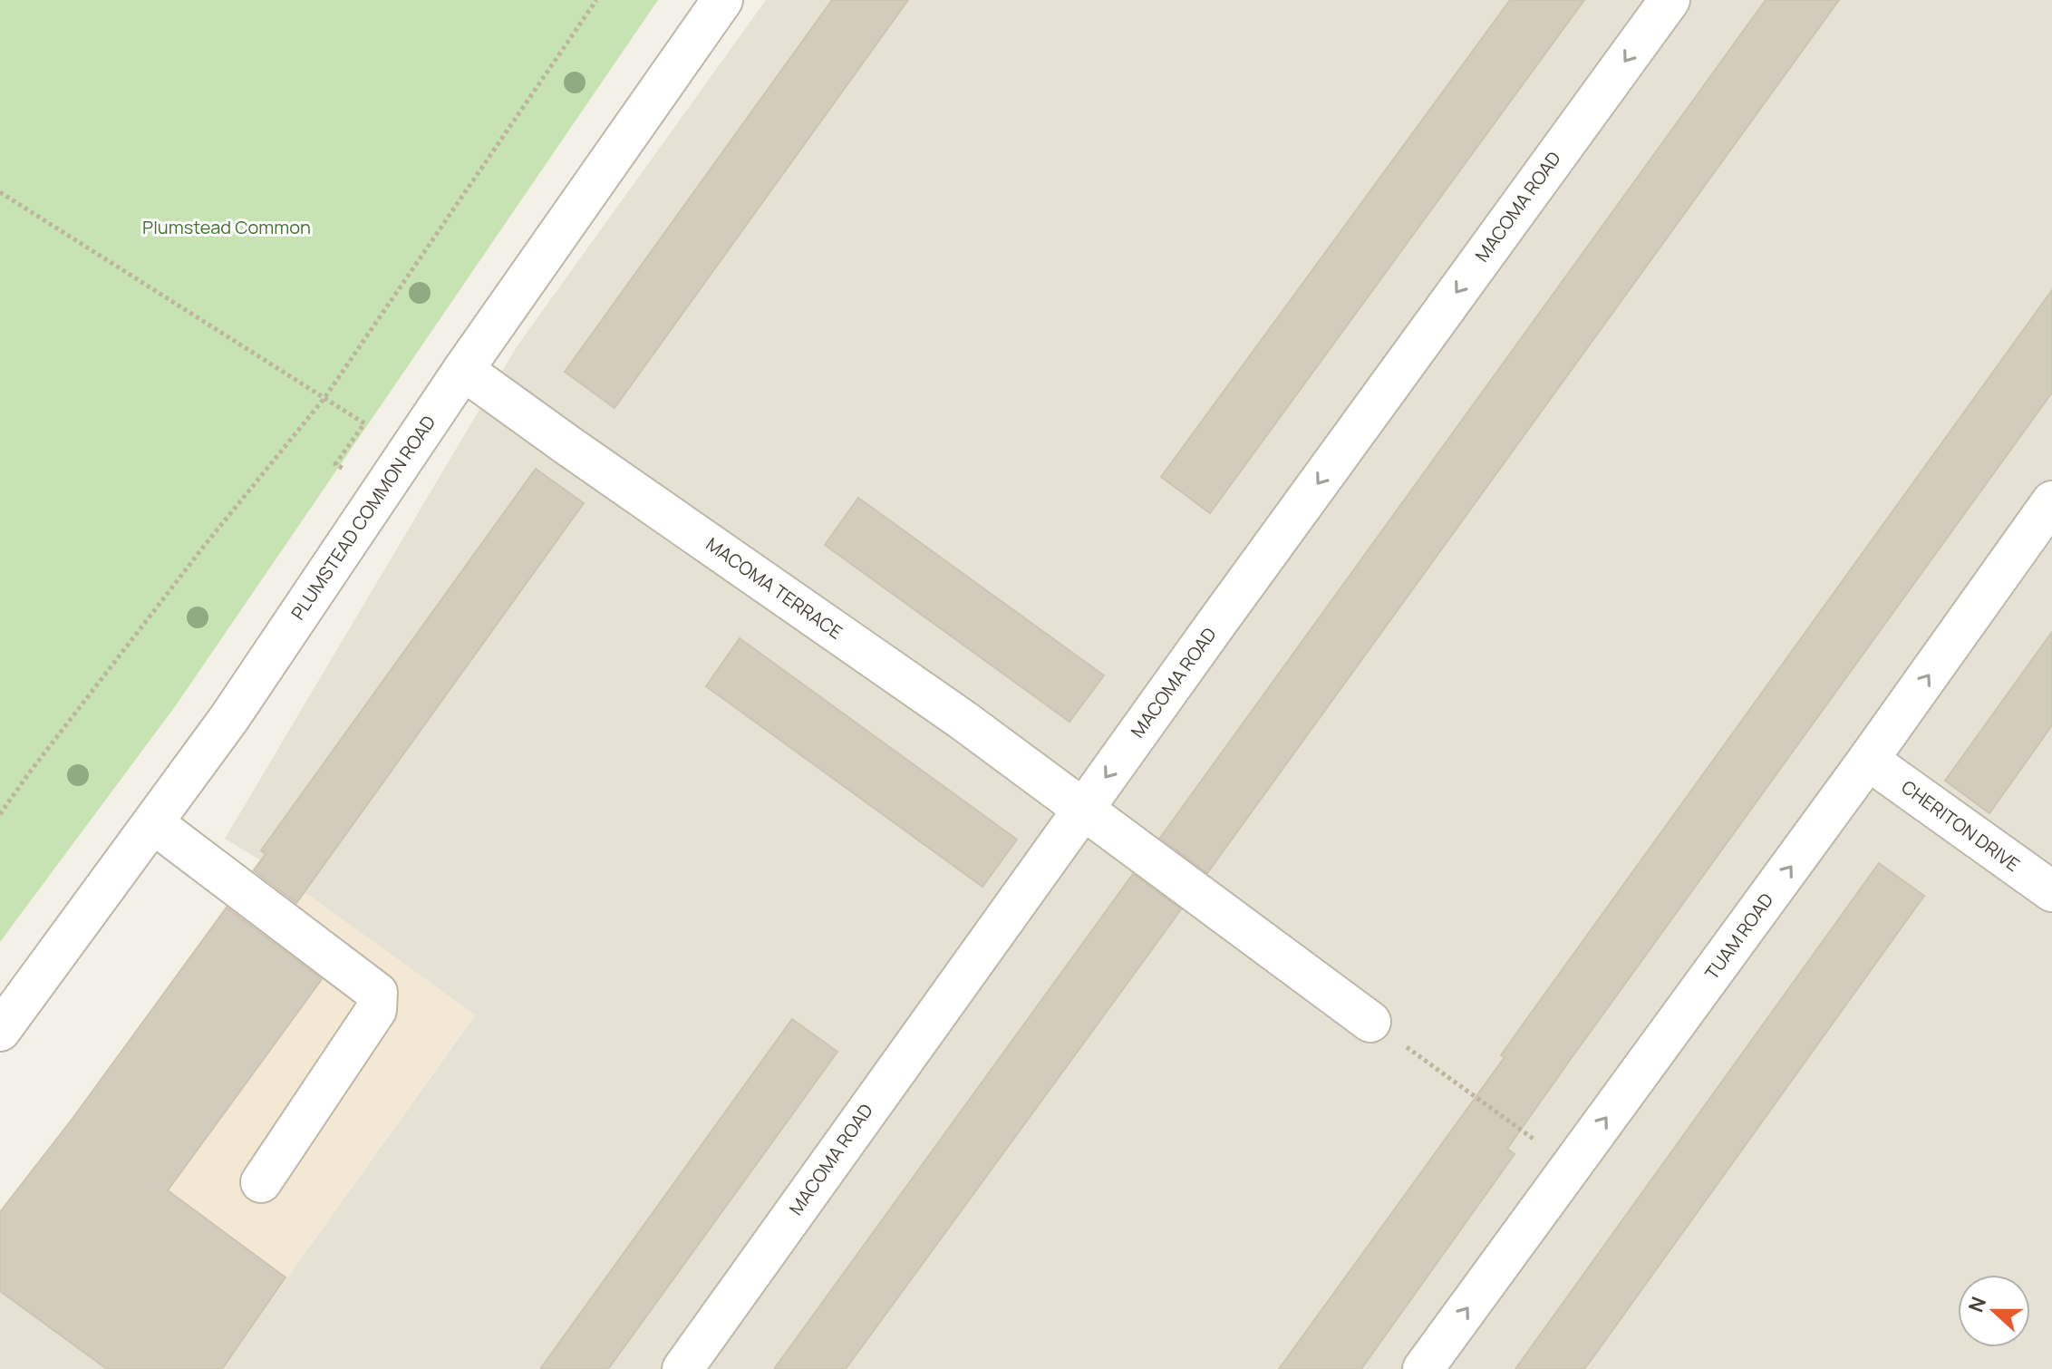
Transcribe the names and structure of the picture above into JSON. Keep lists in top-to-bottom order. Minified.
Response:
{"streets":{"street":["MACOMA ROAD","PLUMSTEAD COMMON ROAD","MACOMA TERRACE","CHERITON DRIVE","TUAM ROAD"]},"crossings":[["MACOMA ROAD","MACOMA TERRACE"],["PLUMSTEAD COMMON ROAD","MACOMA TERRACE"],["CHERITON DRIVE","TUAM ROAD"]],"one_way":["MACOMA ROAD","TUAM ROAD"],"parks":["Plumstead Common"],"north":"left"}
